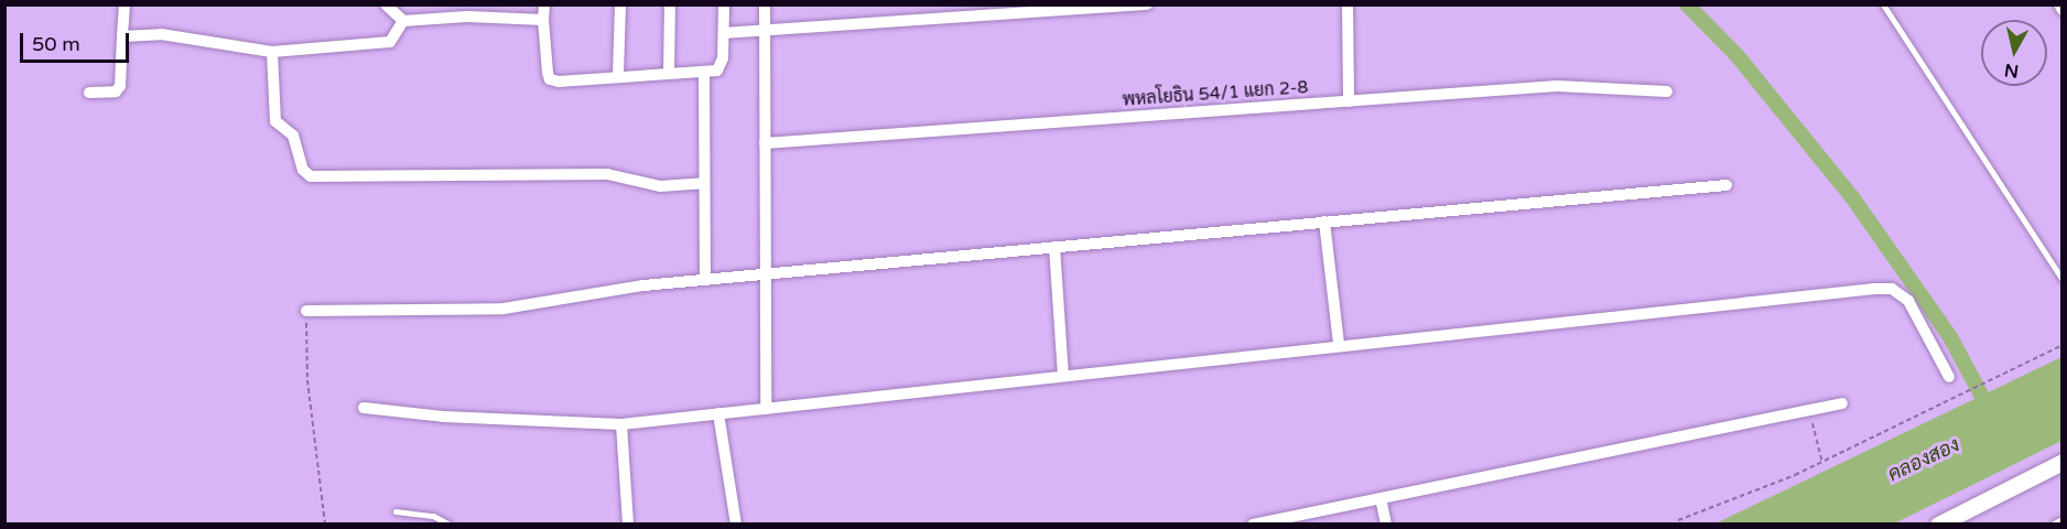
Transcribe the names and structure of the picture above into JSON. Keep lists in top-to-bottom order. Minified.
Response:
{"streets":{"street":["พหลโยธิน 54/1 แยก 2-8"]},"water":["คลองสอง"],"scale_bar":"50 m","north":"bottom"}
